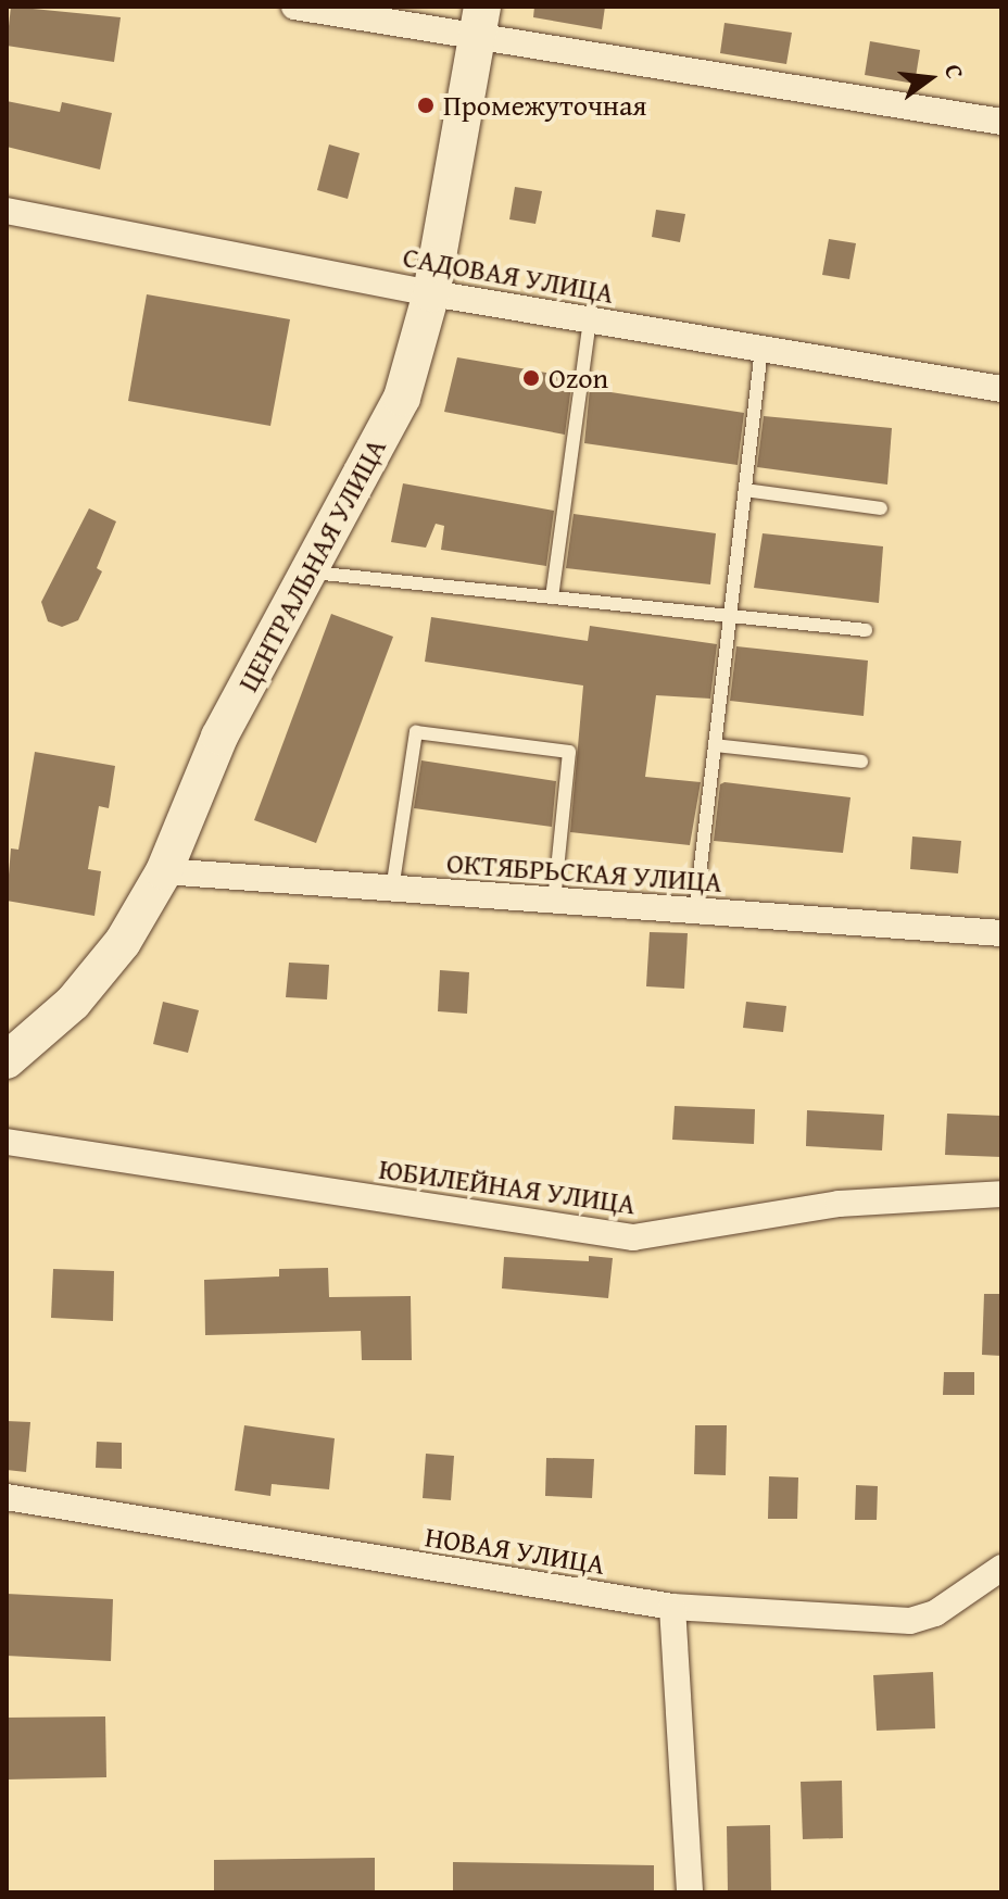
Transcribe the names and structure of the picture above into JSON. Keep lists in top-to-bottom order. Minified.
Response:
{"streets":{"street":["САДОВАЯ УЛИЦА","ЦЕНТРАЛЬНАЯ УЛИЦА","ОКТЯБРЬСКАЯ УЛИЦА","ЮБИЛЕЙНАЯ УЛИЦА","НОВАЯ УЛИЦА"]},"crossings":[["САДОВАЯ УЛИЦА","ЦЕНТРАЛЬНАЯ УЛИЦА"],["ЦЕНТРАЛЬНАЯ УЛИЦА","ОКТЯБРЬСКАЯ УЛИЦА"]],"places":["Промежуточная","Ozon"],"north":"right"}
